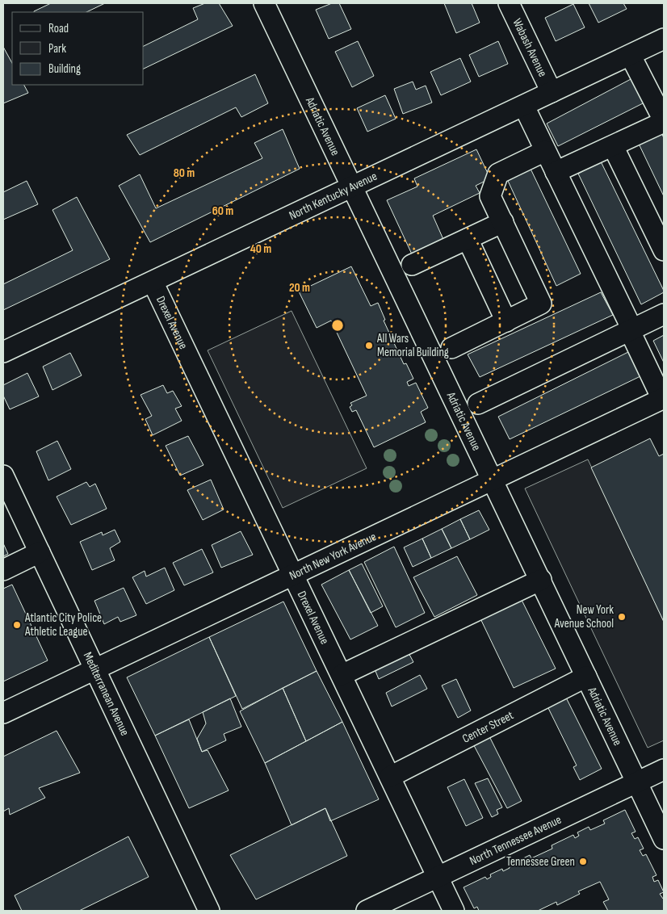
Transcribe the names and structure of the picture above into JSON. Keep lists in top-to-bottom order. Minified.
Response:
{"streets":{"street":["Wabash Avenue","Adriatic Avenue","North Kentucky Avenue","Drexel Avenue","North New York Avenue","Mediterranean Avenue","Center Street","North Tennessee Avenue"]},"crossings":[["Wabash Avenue","North Kentucky Avenue"],["Adriatic Avenue","North Kentucky Avenue"],["Adriatic Avenue","North New York Avenue"],["Adriatic Avenue","Center Street"],["Adriatic Avenue","North Tennessee Avenue"],["North Kentucky Avenue","Drexel Avenue"],["Drexel Avenue","North New York Avenue"],["Drexel Avenue","Center Street"],["Drexel Avenue","North Tennessee Avenue"],["North New York Avenue","Mediterranean Avenue"]],"places":["All Wars Memorial Building","New York Avenue School","Atlantic City Police Athletic League","Tennessee Green"],"legend":["Road","Park","Building"],"rings":["80 m","60 m","40 m","20 m"]}
